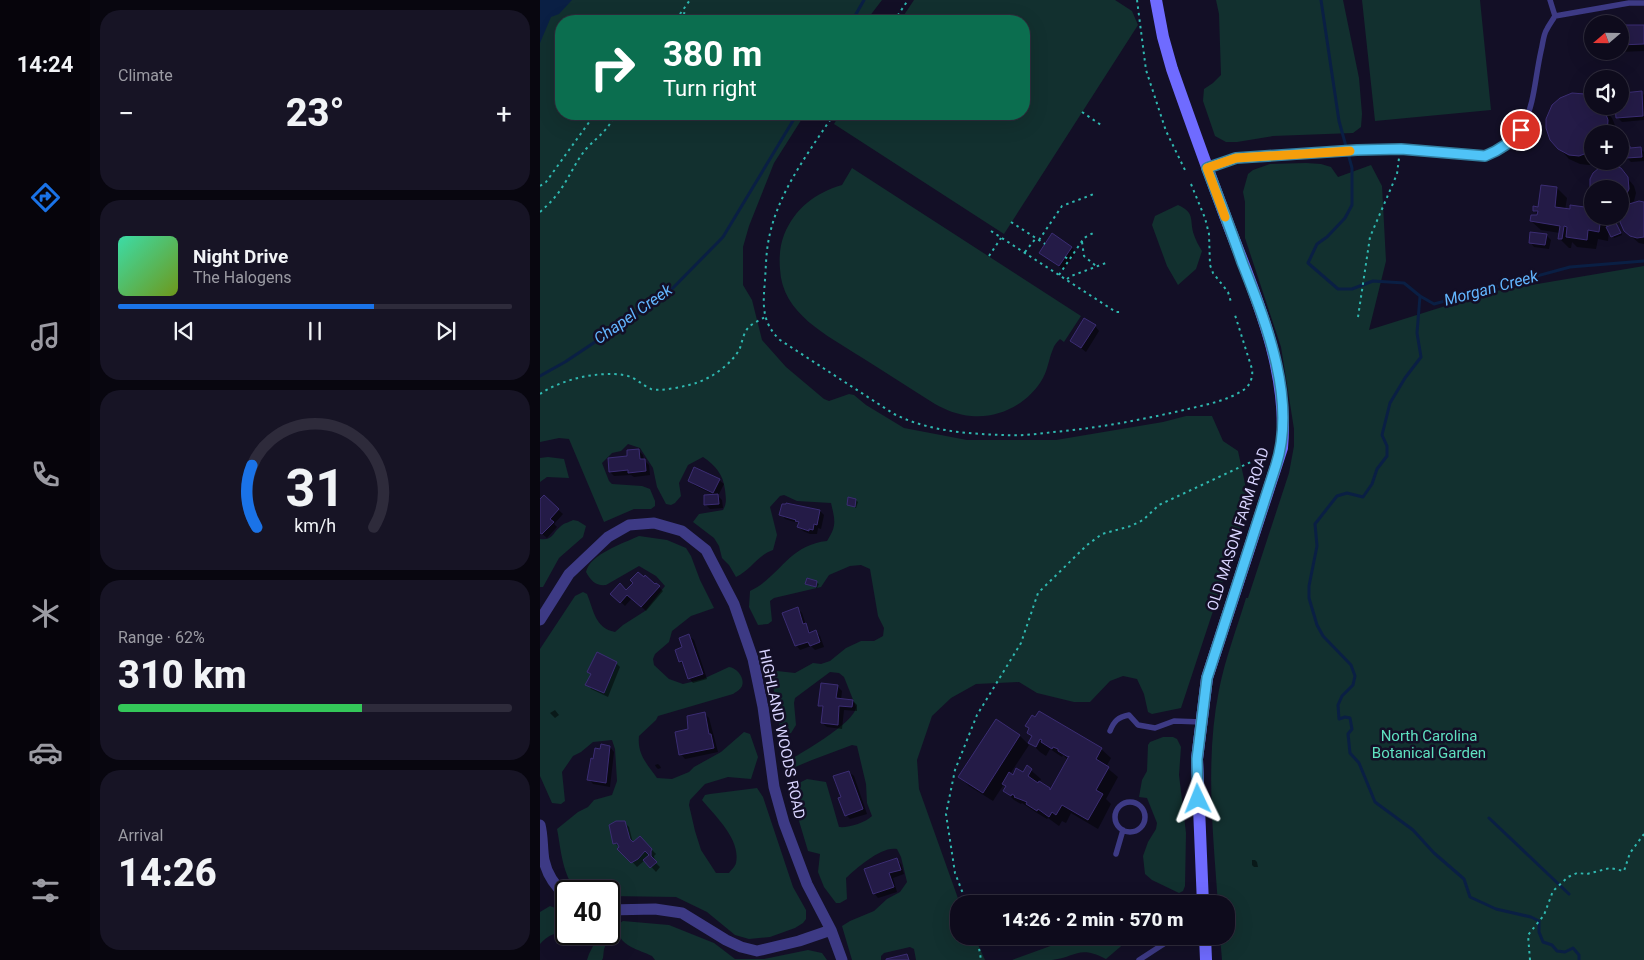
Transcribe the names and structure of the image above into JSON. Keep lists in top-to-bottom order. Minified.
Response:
{"streets":{"street":["OLD MASON FARM ROAD","HIGHLAND WOODS ROAD"]},"water":["Morgan Creek","Chapel Creek"],"parks":["North Carolina Botanical Garden"],"north":"left","page":{"tabs":"14:24","tile":["Climate",["Range · 62%","310 km"],["Arrival","14:26"]],"map_buttons":["+","−"],"turn":["380 m","Turn right"],"heat":["−","23°","+"],"song":["Night Drive","The Halogens"],"limit":"40","trip":"14:26 · 2 min · 570 m","gauge":["31","km/h"]}}
